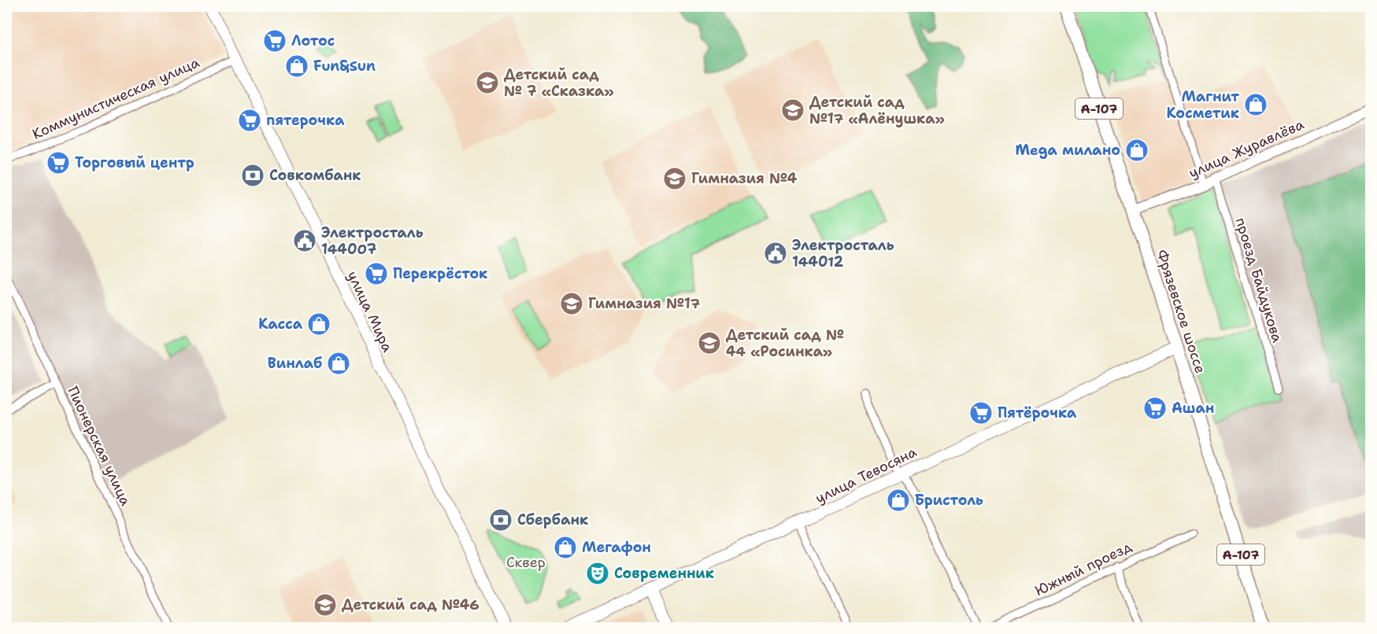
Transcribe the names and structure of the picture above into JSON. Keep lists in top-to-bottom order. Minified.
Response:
{"streets":{"highway":["А-107","Фрязевское шоссе"],"main road":["улица Мира","улица Тевосяна"],"street":["Коммунистическая улица","улица Журавлёва","проезд Байдукова","Пионерская улица","Южный проезд"]},"crossings":[["Коммунистическая улица","улица Мира"],["улица Журавлёва","проезд Байдукова"],["улица Журавлёва","Фрязевское шоссе"],["Фрязевское шоссе","улица Тевосяна"]],"parks":["Сквер"],"places":{"supermarket":["Лотос","пятерочка","Торговый центр","Перекрёсток","Ашан","Пятёрочка"],"shop":["Fun&Sun","Магнит Косметик","Mega милано","Касса","Винлаб","Бристоль","Мегафон"],"school or university":["Детский сад № 7 «Сказка»","Детский сад №17 «Алёнушка»","Гимназия №4","Гимназия №17","Детский сад № 44 «Росинка»","Детский сад №46"],"bank":["Совкомбанк","Сбербанк"],"public building":["Электросталь 144007","Электросталь 144012"],"theatre":["Современник"]}}
